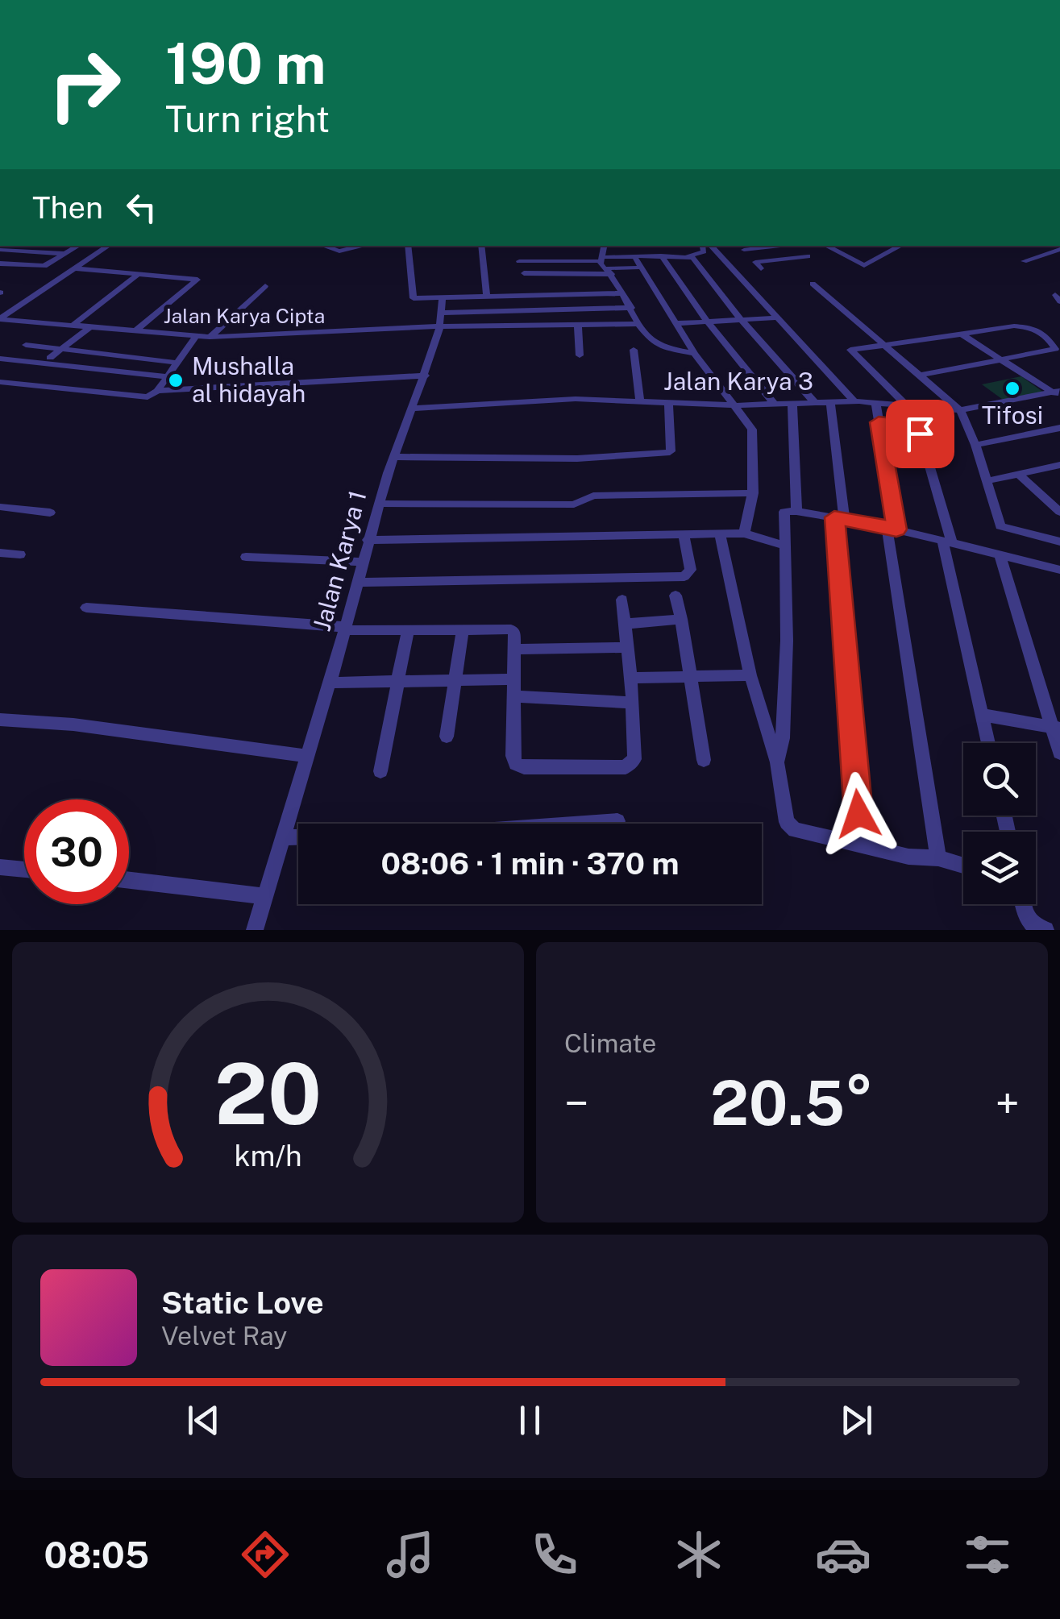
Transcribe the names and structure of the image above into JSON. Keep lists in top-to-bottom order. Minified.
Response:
{"streets":{"street":["Jalan Karya Cipta","Jalan Karya 3","Jalan Karya 1"]},"crossings":[["Jalan Karya Cipta","Jalan Karya 1"],["Jalan Karya 3","Jalan Karya 1"]],"places":["Mushalla al hidayah","Tifosi"],"page":{"turn":["190 m","Turn right"],"then":"Then","limit":"30","trip":"08:06 · 1 min · 370 m","tile":"Climate","heat":["−","20.5°","+"],"song":["Static Love","Velvet Ray"],"tabs":"08:05","gauge":["20","km/h"]}}
